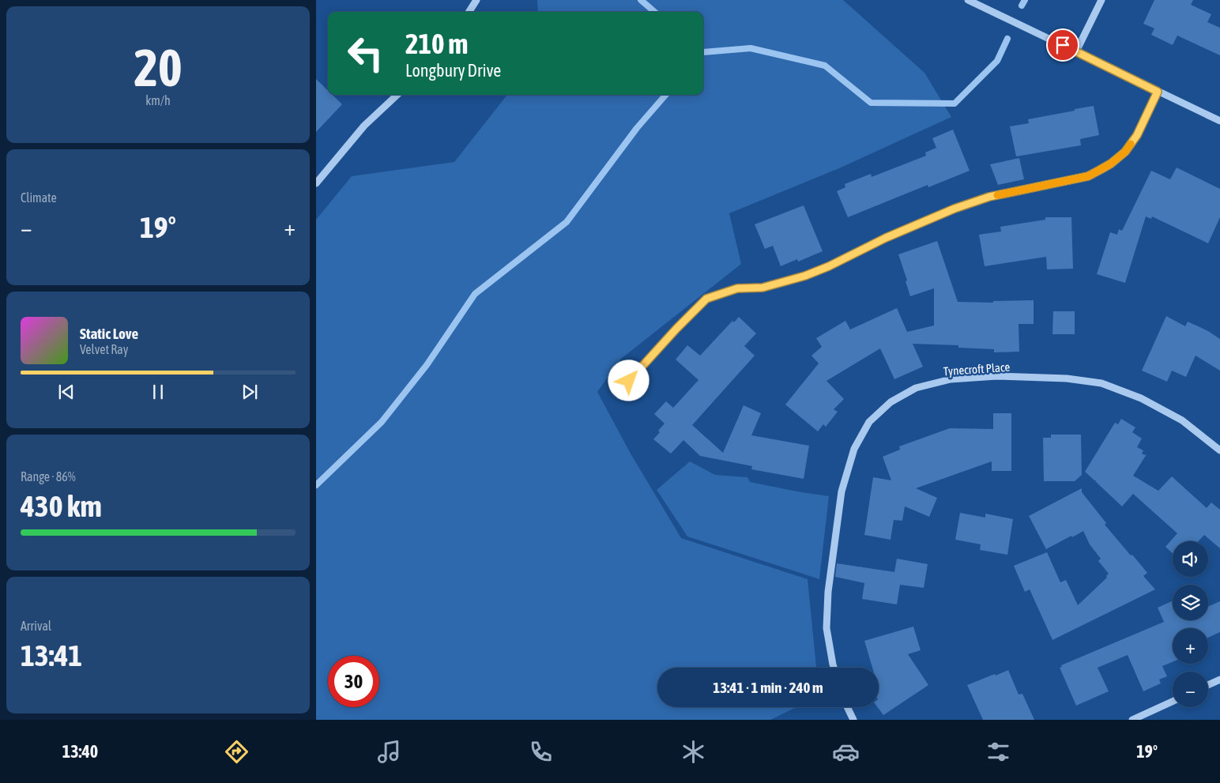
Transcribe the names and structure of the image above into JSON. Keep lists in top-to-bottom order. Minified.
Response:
{"streets":{"street":["Tynecroft Place"]},"page":{"tile":[["20","km/h"],"Climate",["Range · 86%","430 km"],["Arrival","13:41"]],"turn":["210 m","Longbury Drive"],"heat":["−","19°","+"],"song":["Static Love","Velvet Ray"],"map_buttons":["+","−"],"limit":"30","trip":"13:41 · 1 min · 240 m","tabs":["13:40","19°"]}}
